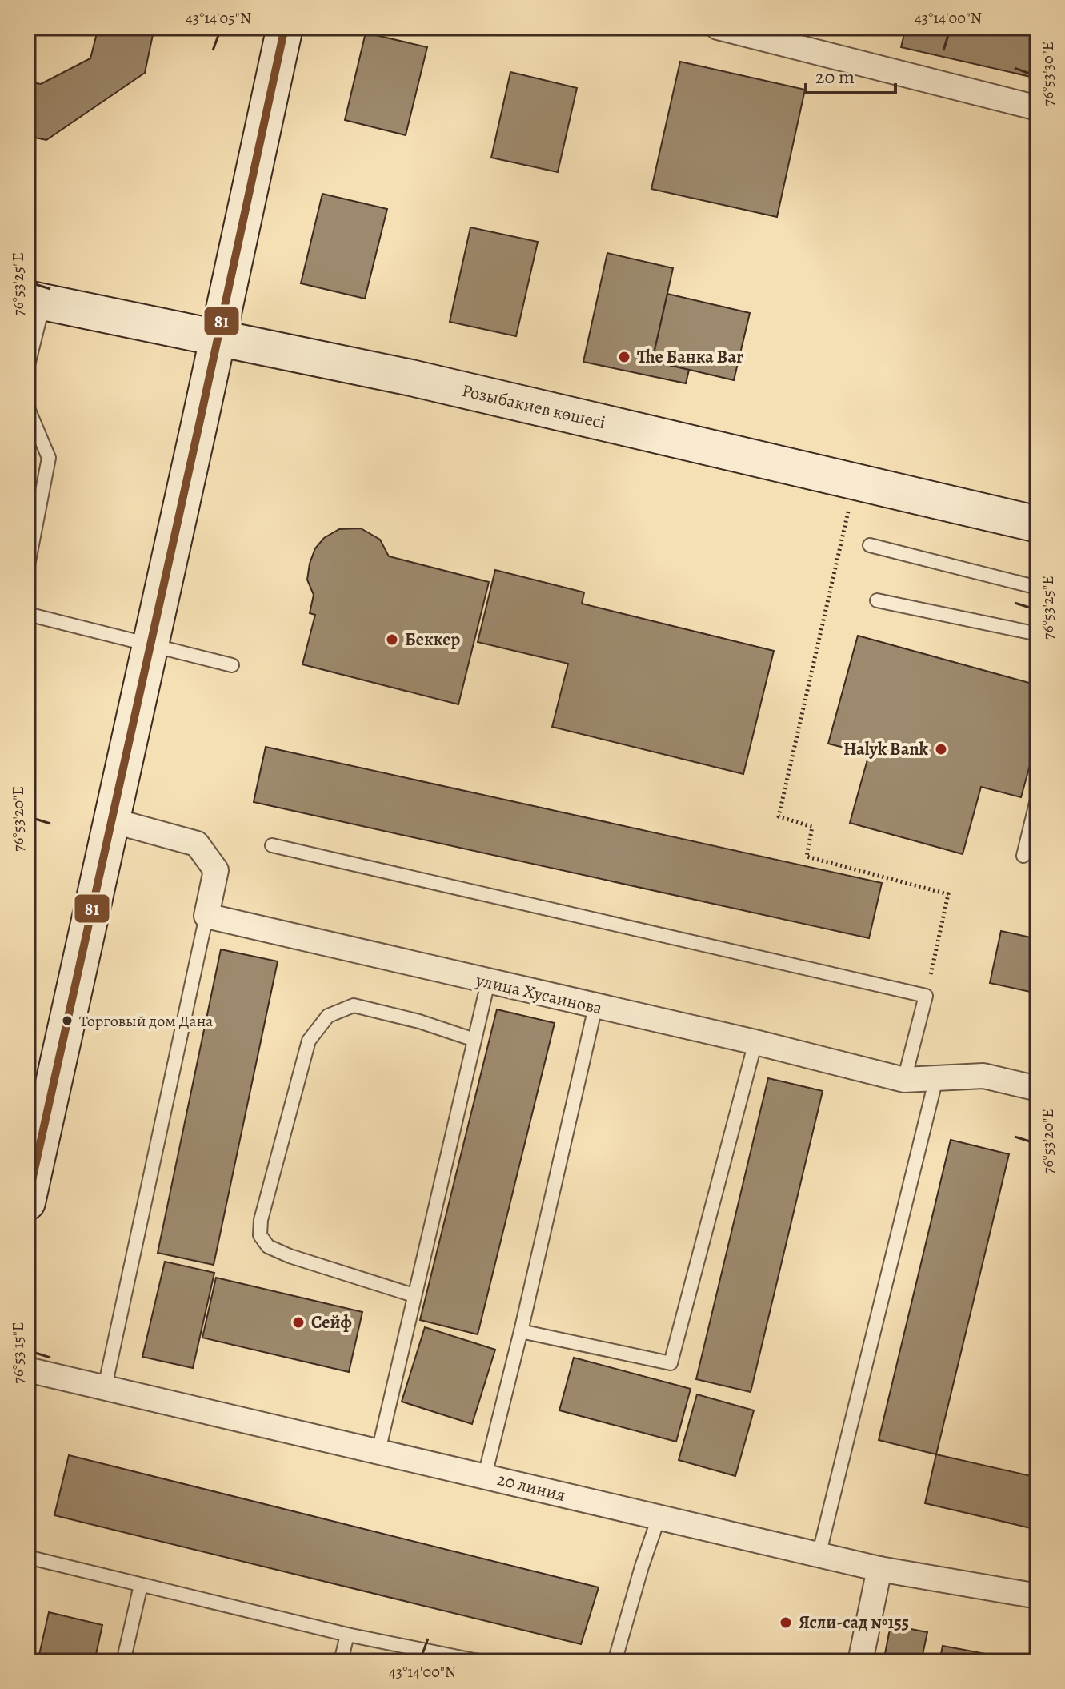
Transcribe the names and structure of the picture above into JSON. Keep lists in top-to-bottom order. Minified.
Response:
{"streets":{"main road":["Розыбакиев көшесі"],"street":["улица Хусаинова","20 линия"]},"places":["The Банка Bar","Беккер","Halyk Bank","Торговый дом Дана","Сейф","Ясли-сад №155"],"lines":["transit line 81"],"scale_bar":"20 m","coordinates":["43°14'05\"N","43°14'00\"N","76°53'30\"E","76°53'25\"E","76°53'20\"E","76°53'15\"E"]}
